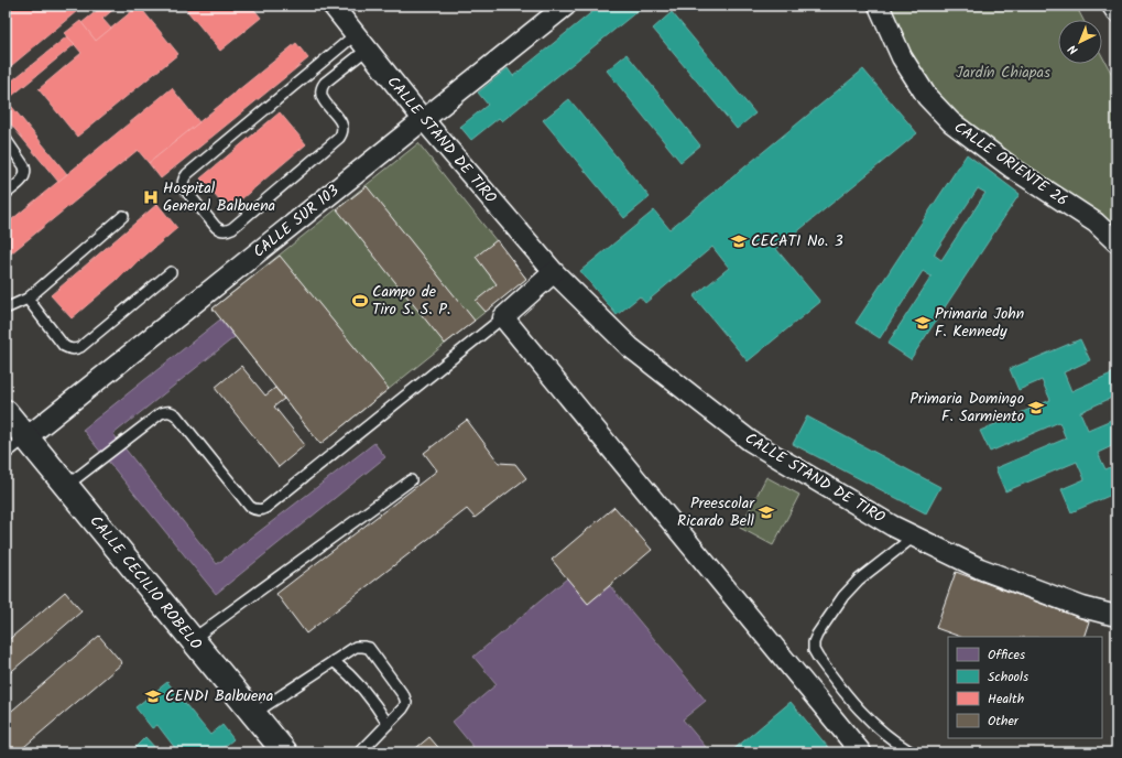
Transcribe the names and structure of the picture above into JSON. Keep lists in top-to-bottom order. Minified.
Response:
{"streets":{"street":["CALLE STAND DE TIRO","CALLE ORIENTE 26","CALLE SUR 103","CALLE CECILIO ROBELO"]},"crossings":[["CALLE STAND DE TIRO","CALLE SUR 103"],["CALLE SUR 103","CALLE CECILIO ROBELO"]],"parks":["Jardín Chiapas"],"places":{"hospital":["Hospital General Balbuena"],"school or university":["CECATI No. 3","Primaria John F. Kennedy","Primaria Domingo F. Sarmiento","Preescolar Ricardo Bell","CENDI Balbuena"],"sports":["Campo de Tiro S. S. P."]},"legend":["Offices","Schools","Health","Other"],"north":"bottom left"}
